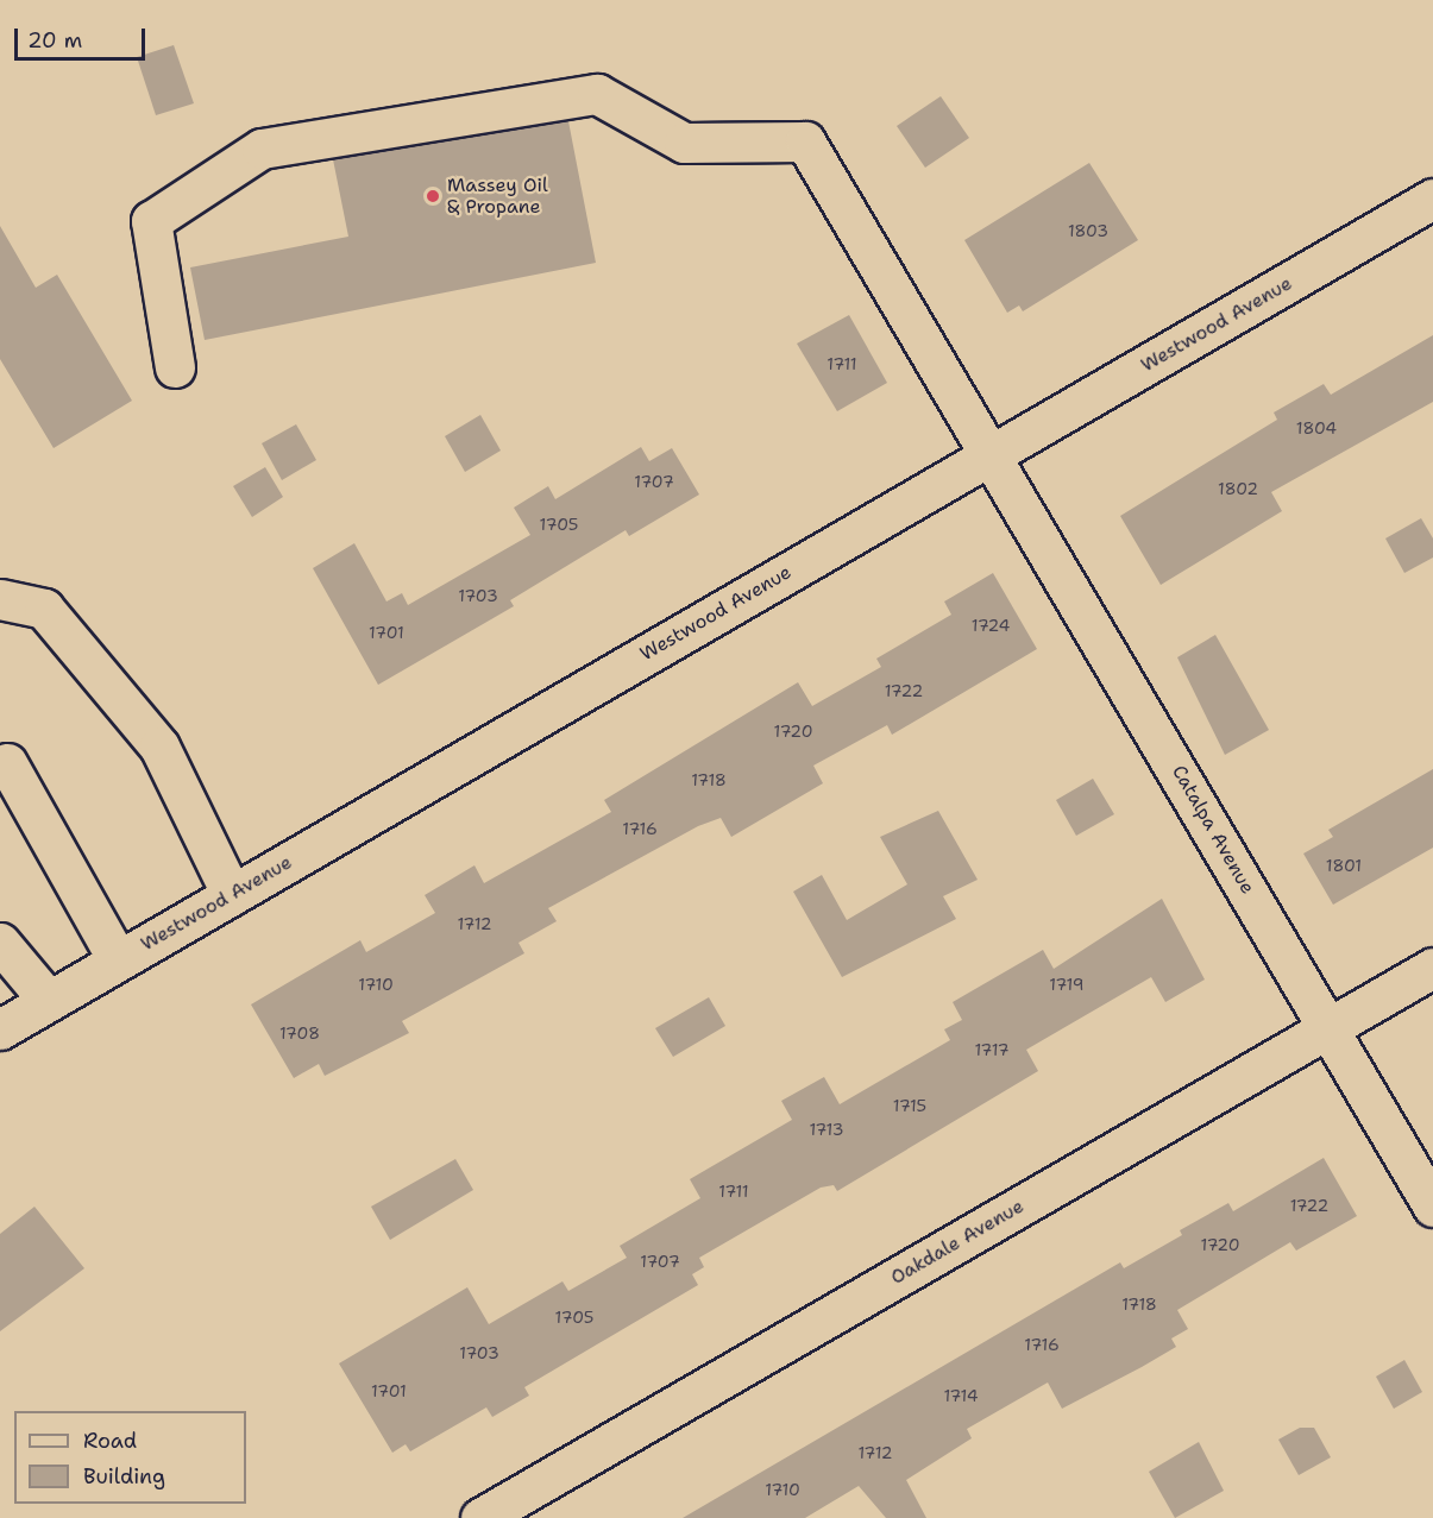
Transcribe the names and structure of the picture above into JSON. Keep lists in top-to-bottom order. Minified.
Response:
{"streets":{"street":["Westwood Avenue","Catalpa Avenue","Oakdale Avenue"]},"crossings":[["Westwood Avenue","Catalpa Avenue"],["Catalpa Avenue","Oakdale Avenue"]],"places":["Massey Oil & Propane"],"house_numbers":["1803","1711","1804","1707","1802","1705","1703","1724","1701","1722","1720","1718","1716","1801","1712","1710","1719","1708","1717","1715","1713","1711","1722","1720","1707","1718","1705","1716","1703","1701","1714","1712","1710"],"legend":["Road","Building"],"scale_bar":"20 m"}
